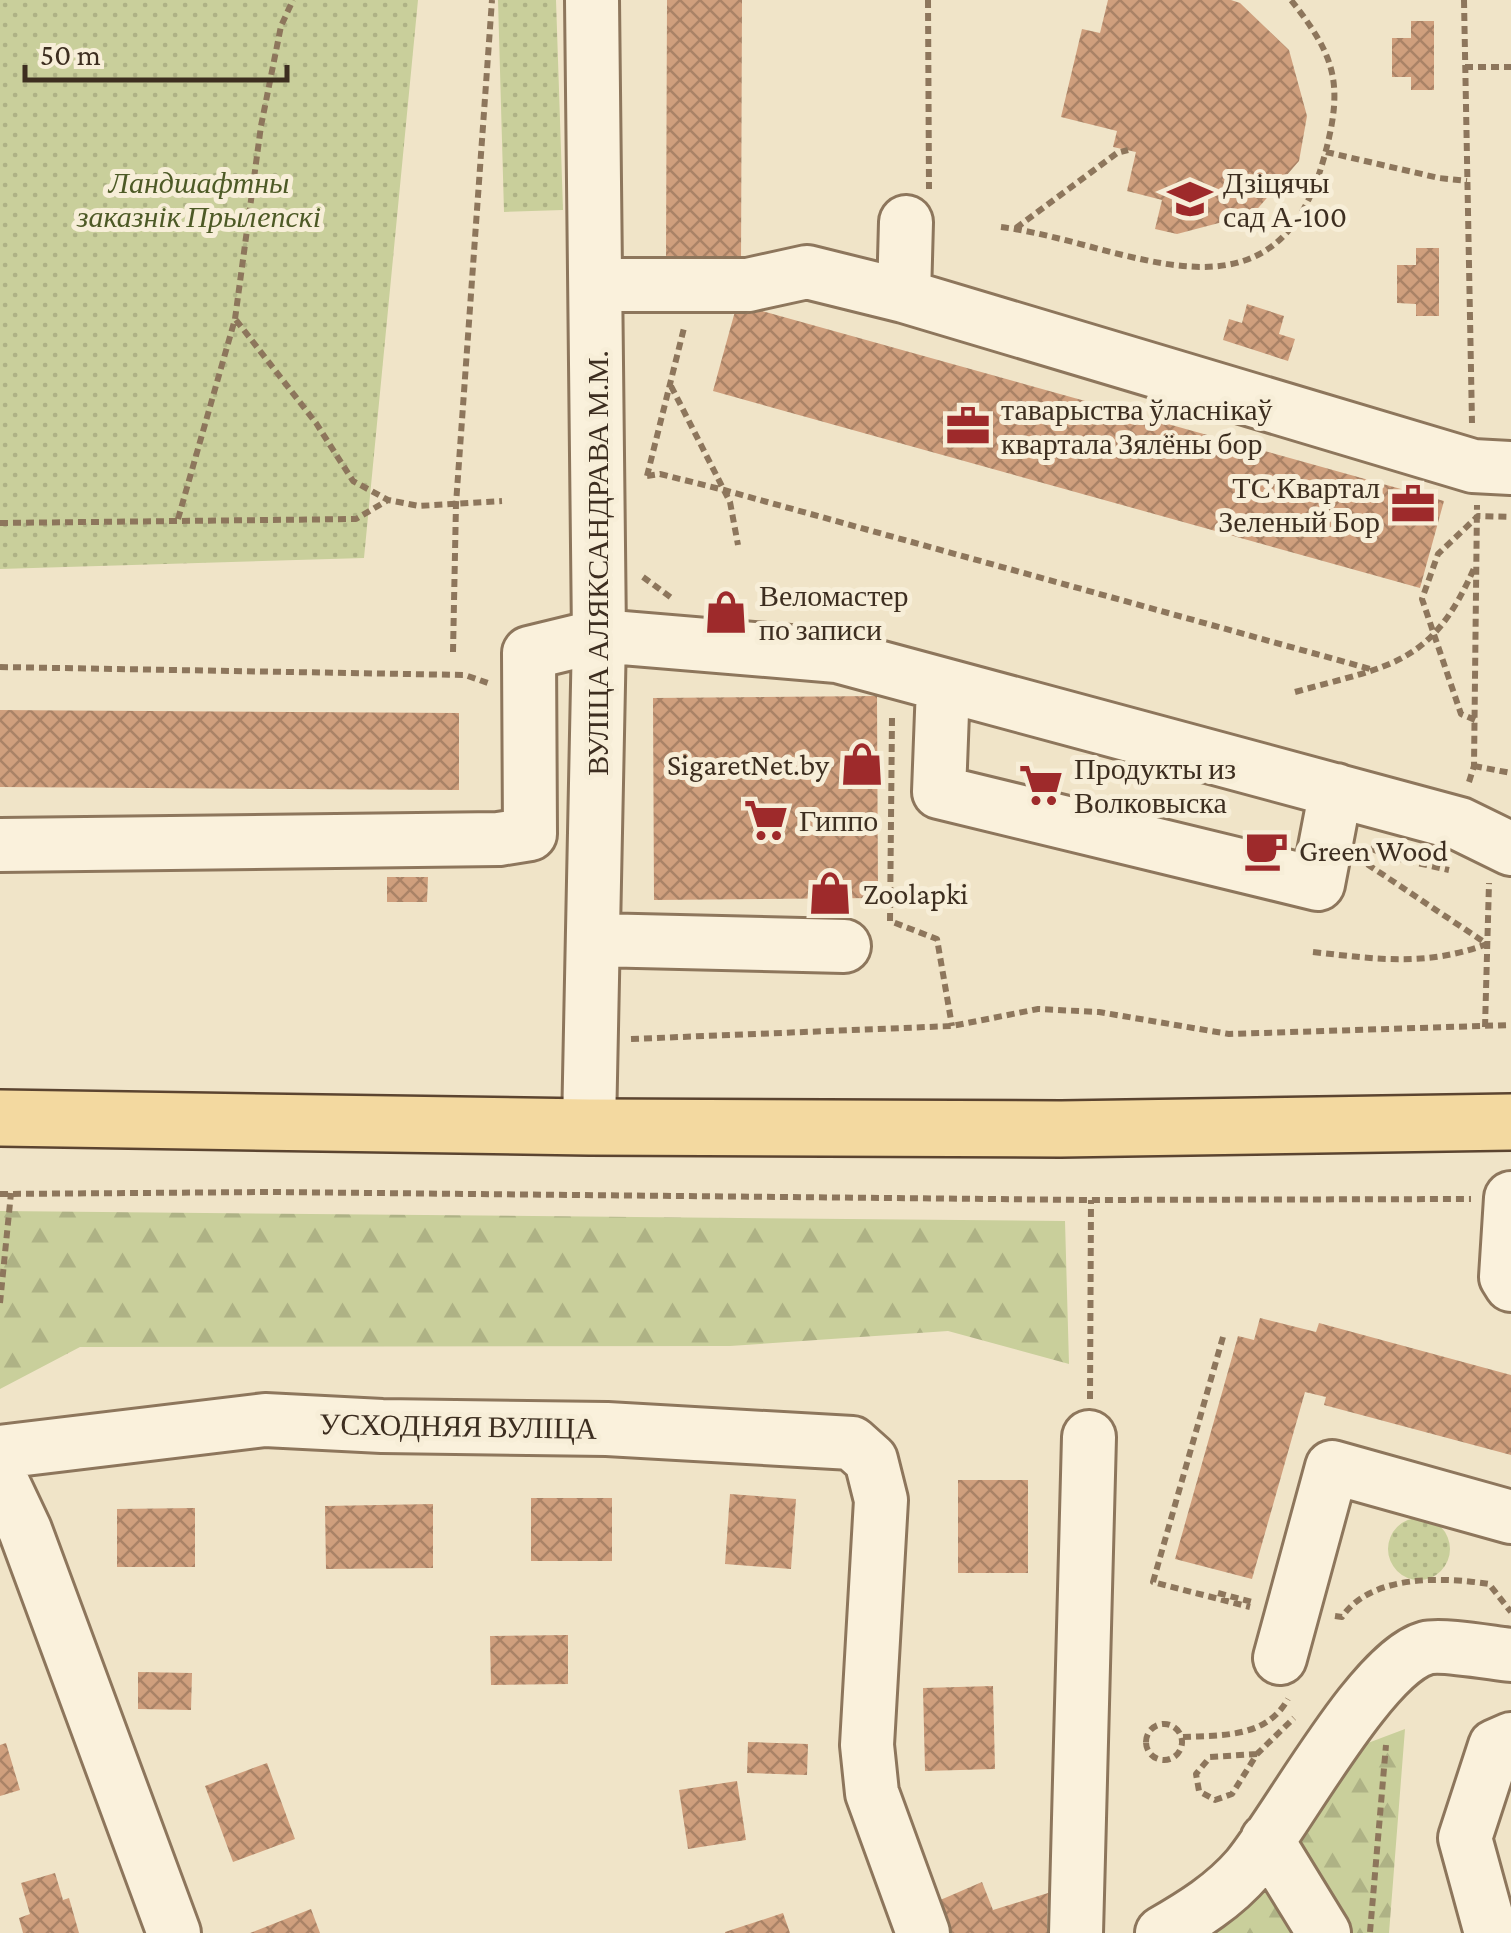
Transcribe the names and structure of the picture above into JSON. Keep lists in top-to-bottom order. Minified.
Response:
{"streets":{"street":["ВУЛІЦА АЛЯКСАНДРАВА М.М.","УСХОДНЯЯ ВУЛІЦА"]},"parks":["Ландшафтны заказнік Прылепскі"],"places":{"school or university":["Дзіцячы сад А-100"],"office":["таварыства ўласнікаў квартала Зялёны бор","ТС Квартал Зеленый Бор"],"shop":["Веломастер по записи","SigaretNet.by","Zoolapki"],"supermarket":["Продукты из Волковыска","Гиппо"],"cafe":["Green Wood"]},"scale_bar":"50 m"}
